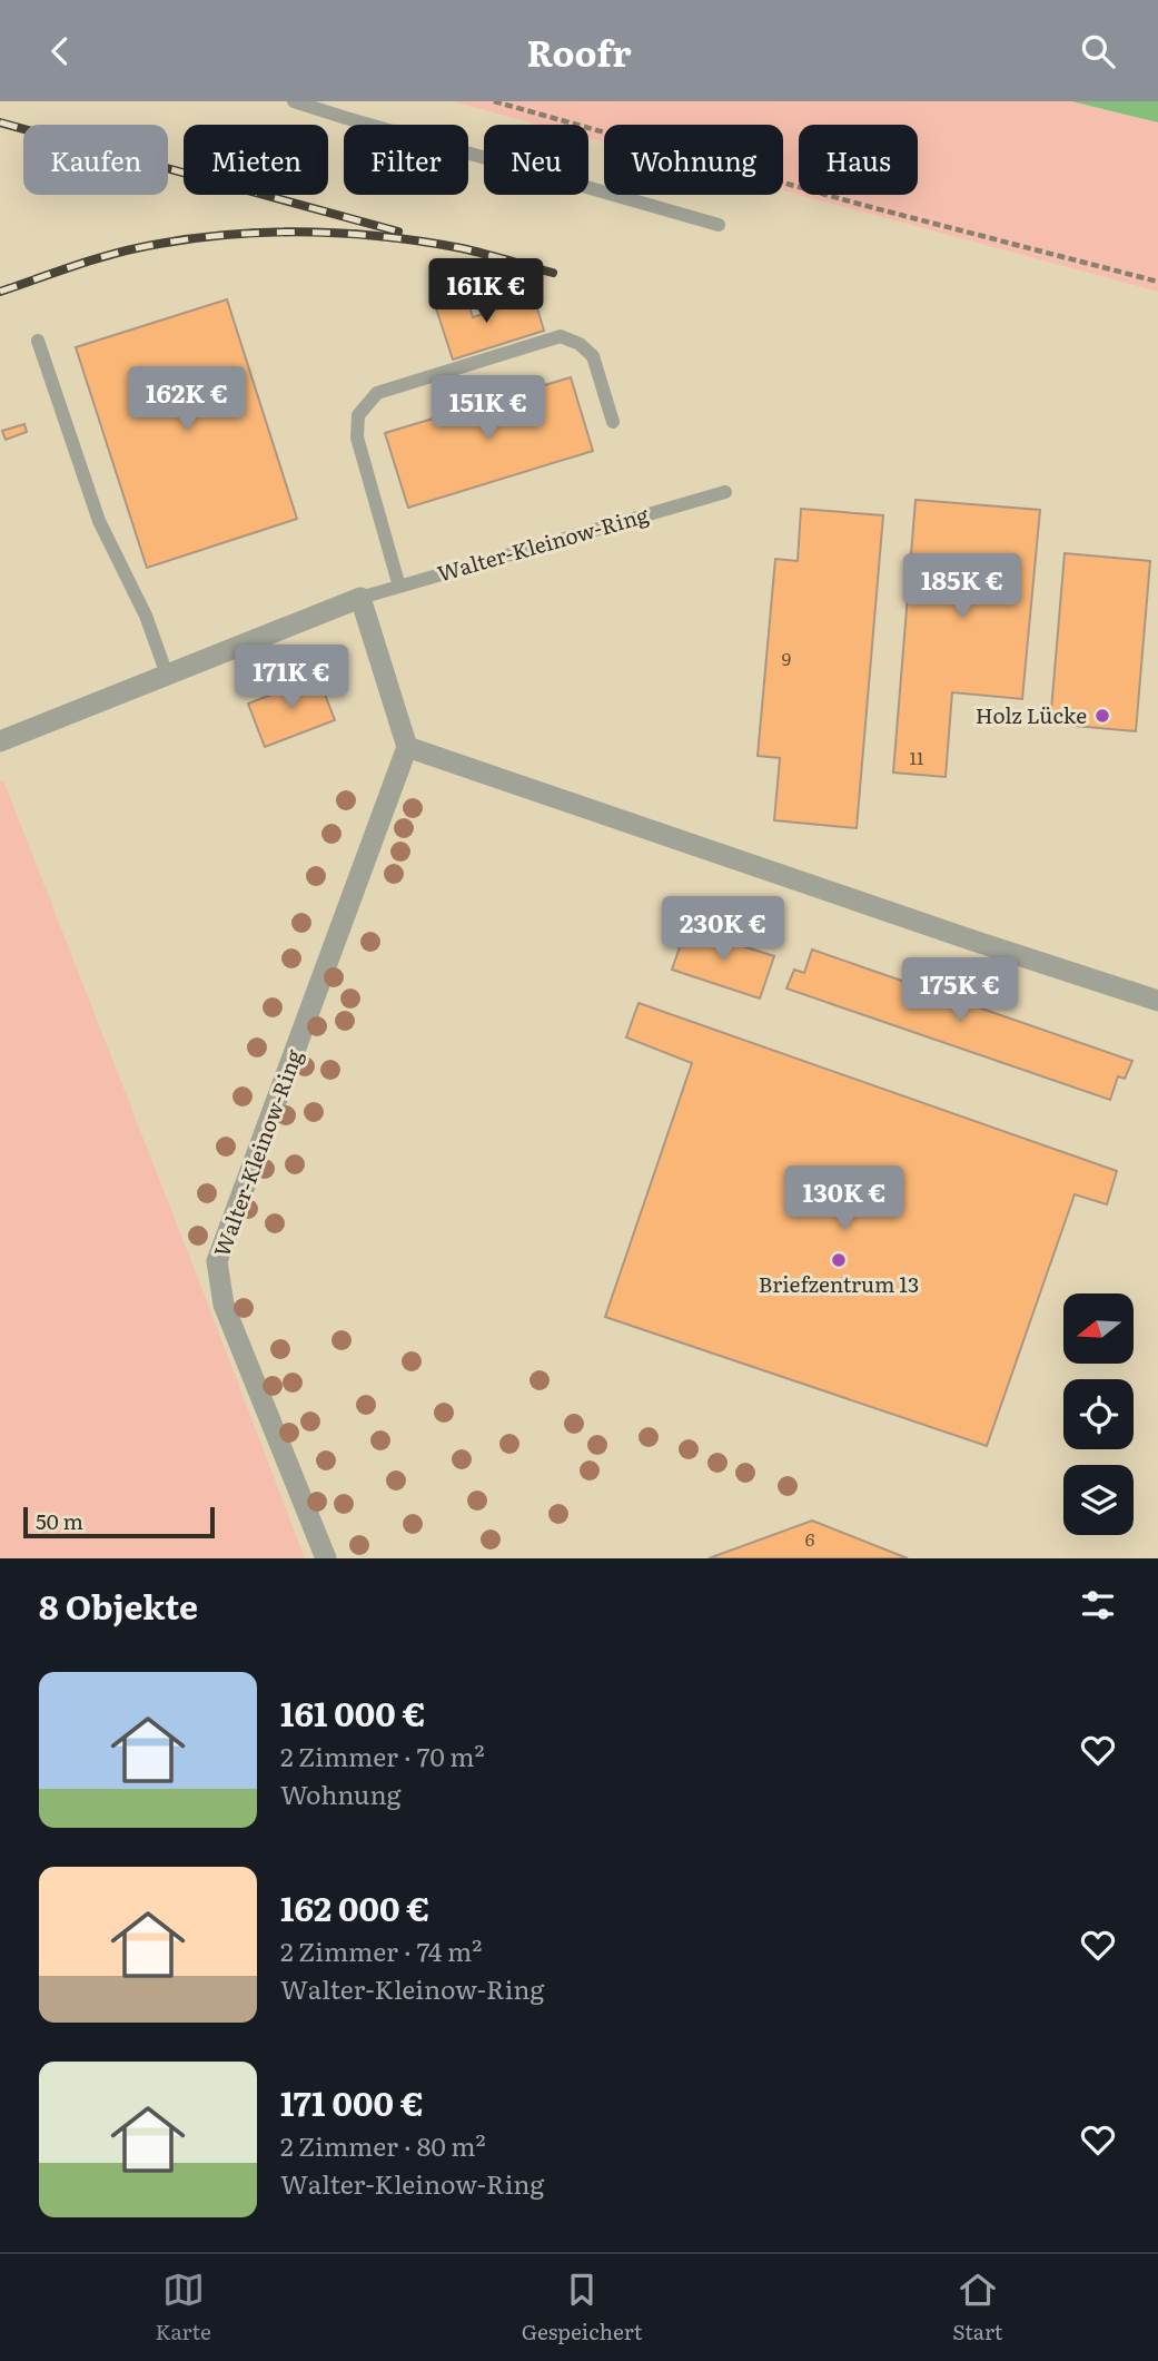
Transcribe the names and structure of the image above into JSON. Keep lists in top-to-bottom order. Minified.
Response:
{"streets":{"street":["Walter-Kleinow-Ring"]},"places":["Holz Lücke","Briefzentrum 13"],"house_numbers":["9","11","6"],"scale_bar":"50 m","north":"left","page":{"header":"Roofr","chip":["Kaufen","Mieten","Filter","Neu","Wohnung","Haus"],"price":["161K €","162K €","151K €","185K €","171K €","230K €","175K €","130K €"],"scale":"50 m","heading":"8 Objekte","list":[{"name":"161 000 €","note":"2 Zimmer · 70 m² · Wohnung"},{"name":"162 000 €","note":"2 Zimmer · 74 m² · Walter-Kleinow-Ring"},{"name":"171 000 €","note":"2 Zimmer · 80 m² · Walter-Kleinow-Ring"}],"tabs":["Karte","Gespeichert","Start"]}}
